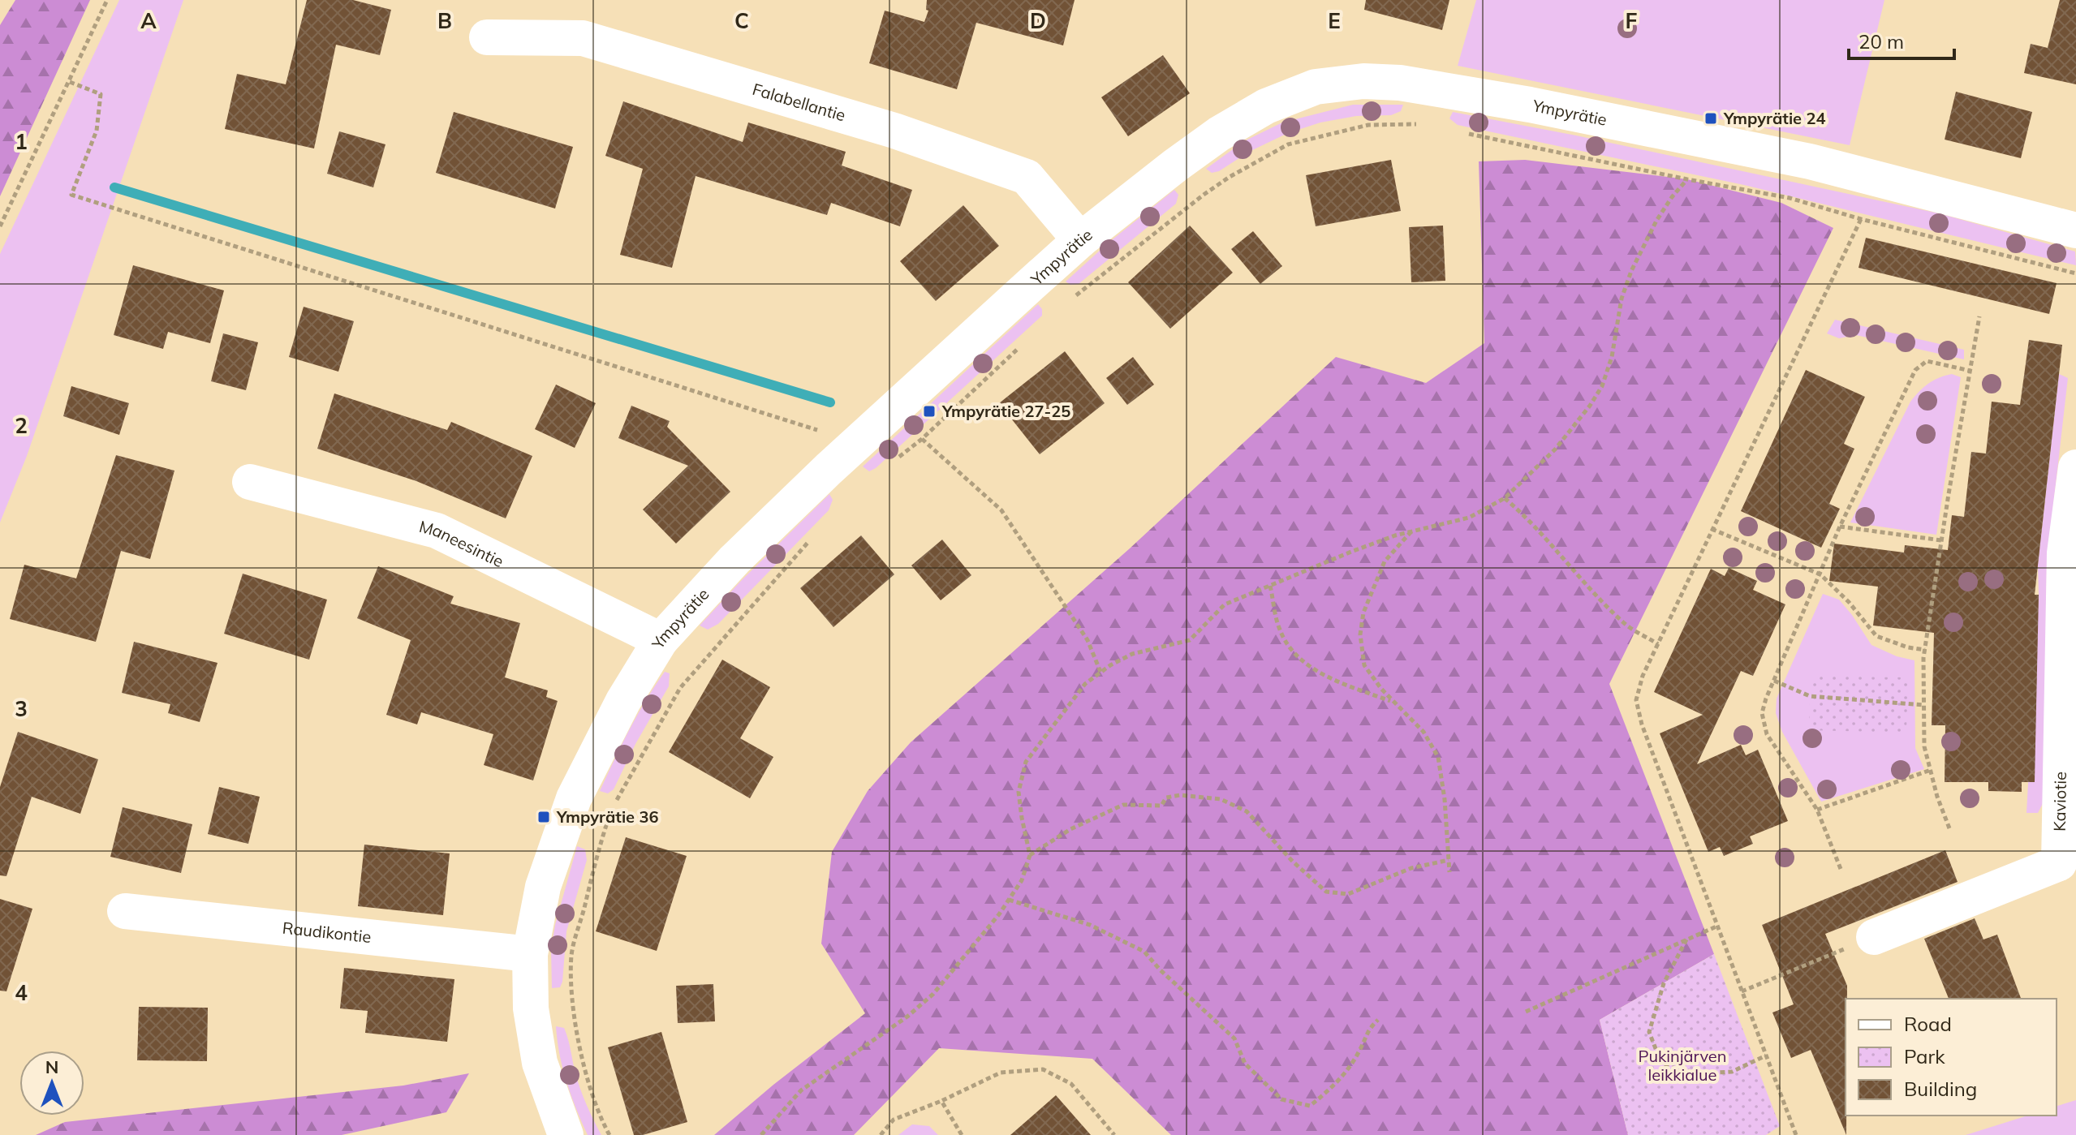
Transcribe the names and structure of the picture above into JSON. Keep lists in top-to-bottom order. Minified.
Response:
{"streets":{"street":["Falabellantie","Ympyrätie","Maneesintie","Kaviotie","Raudikontie"]},"crossings":[["Falabellantie","Ympyrätie"],["Ympyrätie","Maneesintie"],["Ympyrätie","Raudikontie"]],"parks":["Pukinjärven leikkialue"],"places":{"transit":["Ympyrätie 24","Ympyrätie 27-25","Ympyrätie 36"]},"legend":["Road","Park","Building"],"scale_bar":"20 m","north":"top","grid":{"columns":["A","B","C","D","E","F"],"rows":["1","2","3","4"]}}
